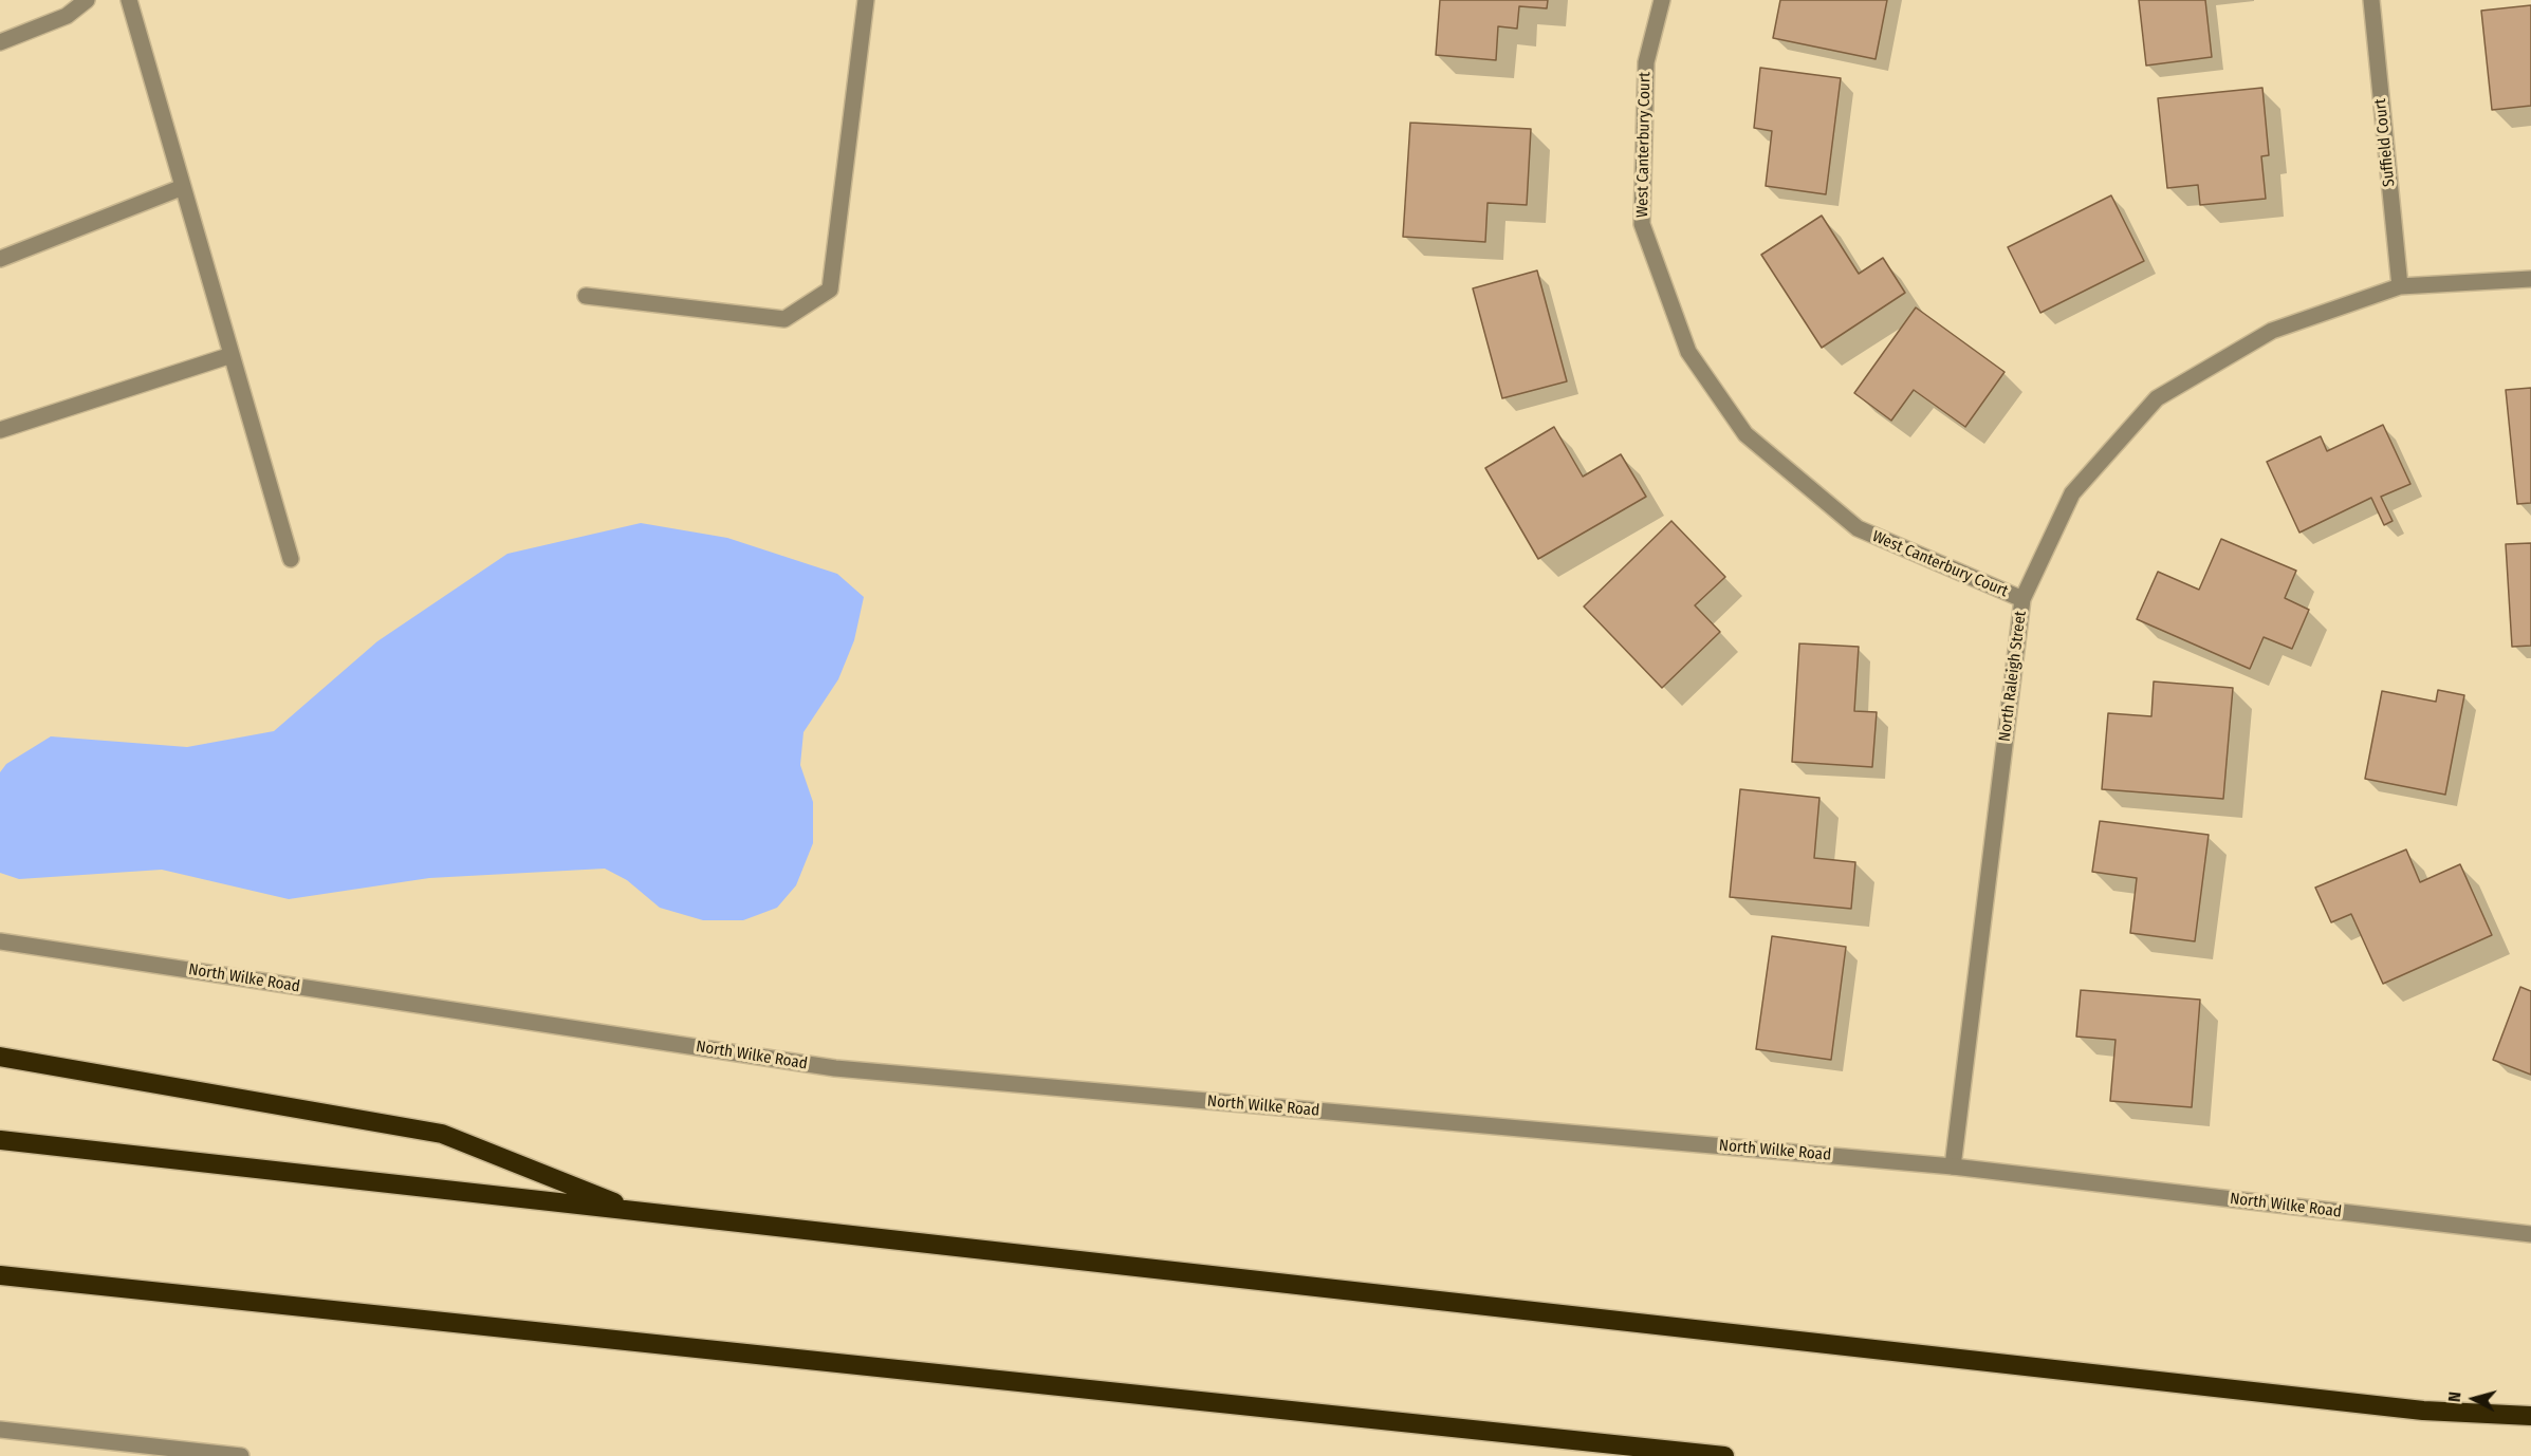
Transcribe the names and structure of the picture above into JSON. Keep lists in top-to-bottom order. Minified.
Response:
{"streets":{"street":["Suffield Court","West Canterbury Court","North Raleigh Street","North Wilke Road"]},"crossings":[["Suffield Court","North Raleigh Street"],["West Canterbury Court","North Raleigh Street"],["North Raleigh Street","North Wilke Road"]],"north":"left"}
